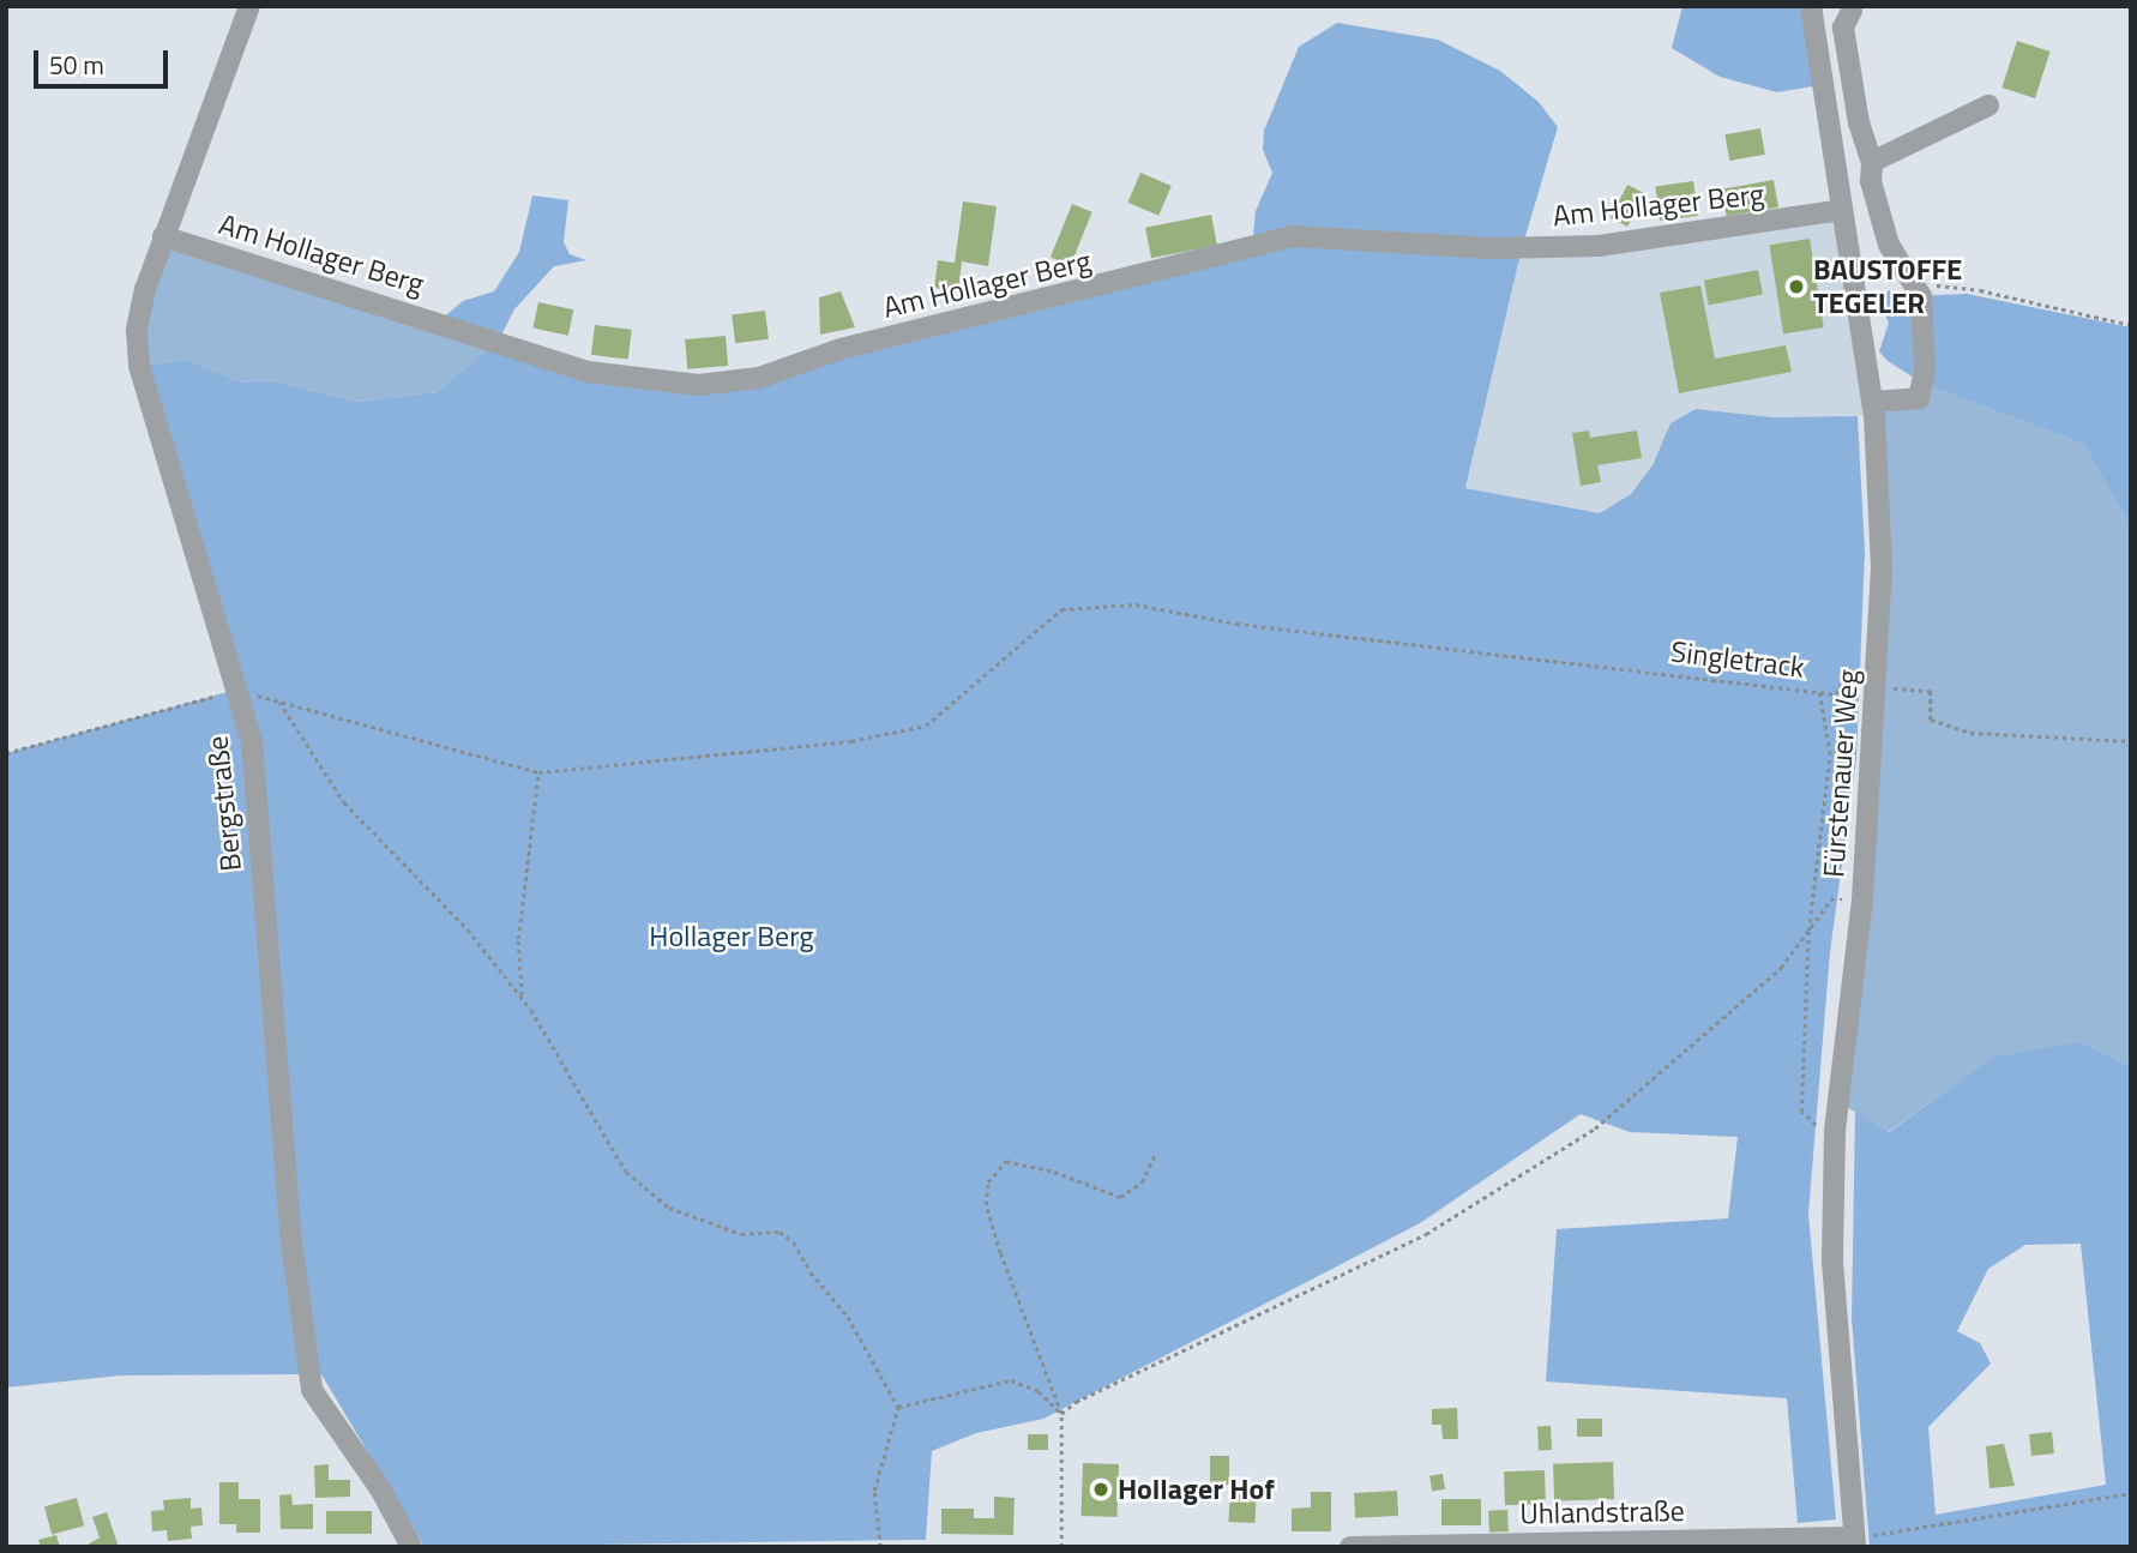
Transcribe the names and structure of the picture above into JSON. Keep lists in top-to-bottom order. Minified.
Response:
{"streets":{"street":["Am Hollager Berg","Fürstenauer Weg","Bergstraße","Uhlandstraße"],"path":["Singletrack"]},"crossings":[["Am Hollager Berg","Fürstenauer Weg"],["Am Hollager Berg","Bergstraße"],["Singletrack","Fürstenauer Weg"],["Fürstenauer Weg","Uhlandstraße"]],"parks":["Hollager Berg"],"places":["BAUSTOFFE TEGELER","Hollager Hof"],"scale_bar":"50 m"}
